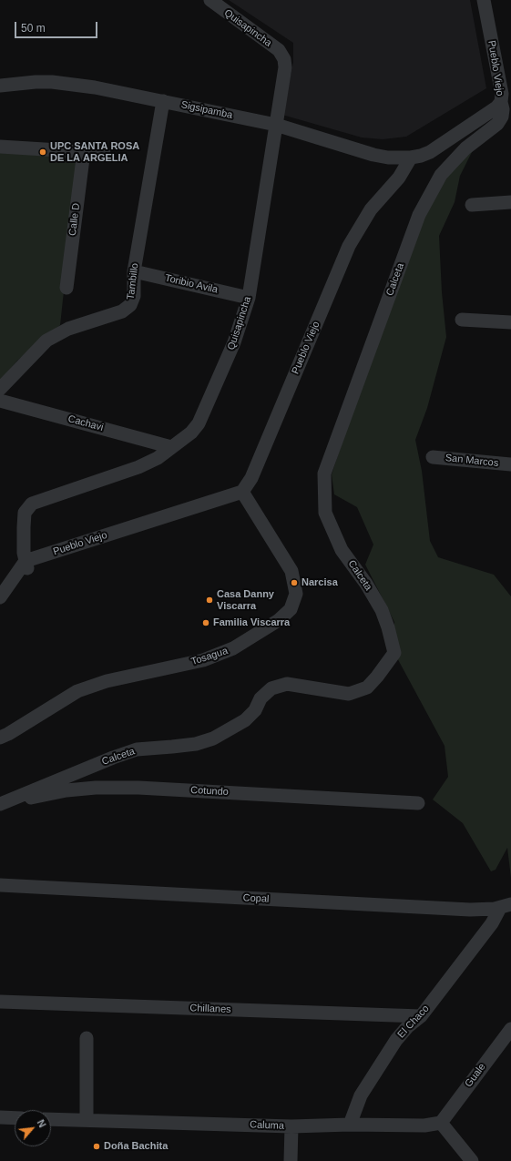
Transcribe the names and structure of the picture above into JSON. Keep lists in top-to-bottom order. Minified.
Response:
{"streets":{"street":["Quisapincha","Pueblo Viejo","Sigsipamba","Calle D","Calceta","Tambillo","Toribio Avila","Cachavi","San Marcos","Tosagua","Cotundo","Copal","Chillanes","El Chaco","Guale","Caluma"]},"crossings":[["Quisapincha","Pueblo Viejo"],["Quisapincha","Sigsipamba"],["Quisapincha","Toribio Avila"],["Quisapincha","Cachavi"],["Pueblo Viejo","Sigsipamba"],["Pueblo Viejo","Calceta"],["Pueblo Viejo","Tosagua"],["Sigsipamba","Tambillo"],["Calceta","Cotundo"],["Tambillo","Toribio Avila"],["Copal","El Chaco"],["Chillanes","El Chaco"],["El Chaco","Caluma"],["Guale","Caluma"]],"places":["UPC SANTA ROSA DE LA ARGELIA","Narcisa","Casa Danny Viscarra","Familia Viscarra","Doña Bachita"],"scale_bar":"50 m","north":"top right"}
